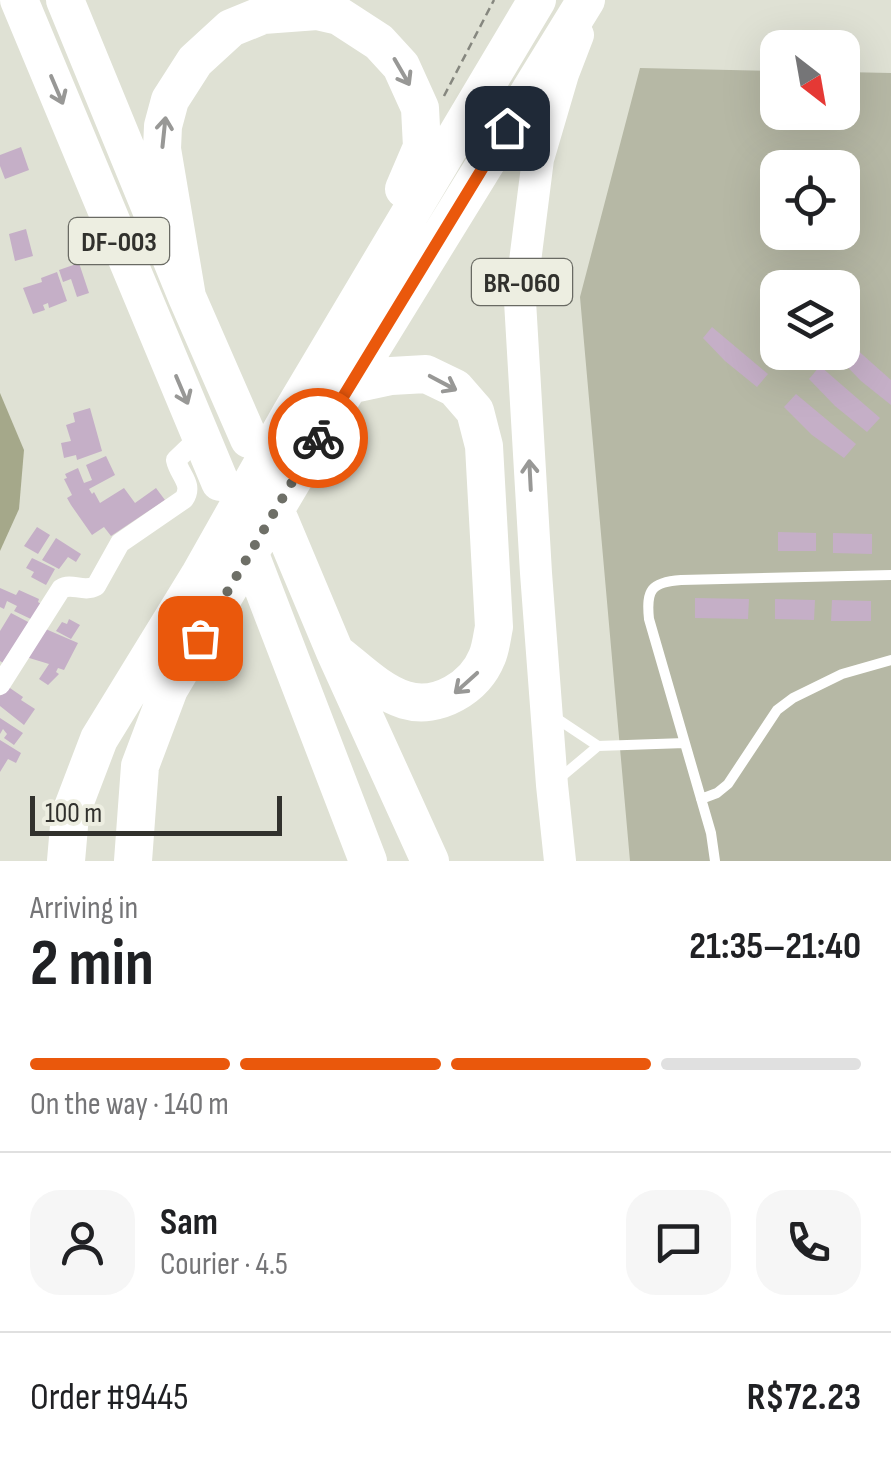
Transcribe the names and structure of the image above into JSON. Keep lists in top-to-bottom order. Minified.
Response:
{"streets":{"highway":["DF-003","BR-060"]},"scale_bar":"100 m","north":"bottom right","page":{"scale":"100 m","heading":["2 min","Arriving in","21:35–21:40"],"panel":["Sam","Courier · 4.5","Order #9445","R$72.23"],"bar":"On the way · 140 m"}}
